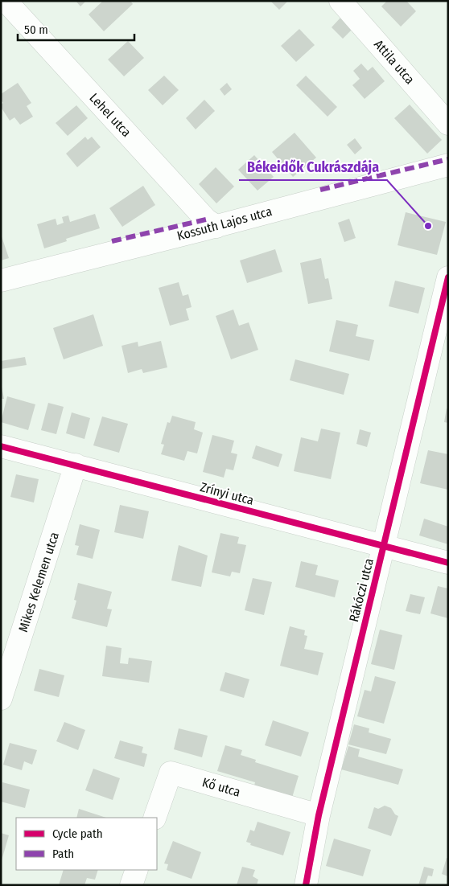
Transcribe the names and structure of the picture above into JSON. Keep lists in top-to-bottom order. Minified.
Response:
{"streets":{"street":["Attila utca","Lehel utca","Kossuth Lajos utca","Zrínyi utca","Mikes Kelemen utca","Rákóczi utca","Kő utca"]},"crossings":[["Lehel utca","Kossuth Lajos utca"],["Zrínyi utca","Mikes Kelemen utca"],["Zrínyi utca","Rákóczi utca"],["Rákóczi utca","Kő utca"]],"places":["Békeidők Cukrászdája"],"legend":["Cycle path","Path"],"scale_bar":"50 m"}
